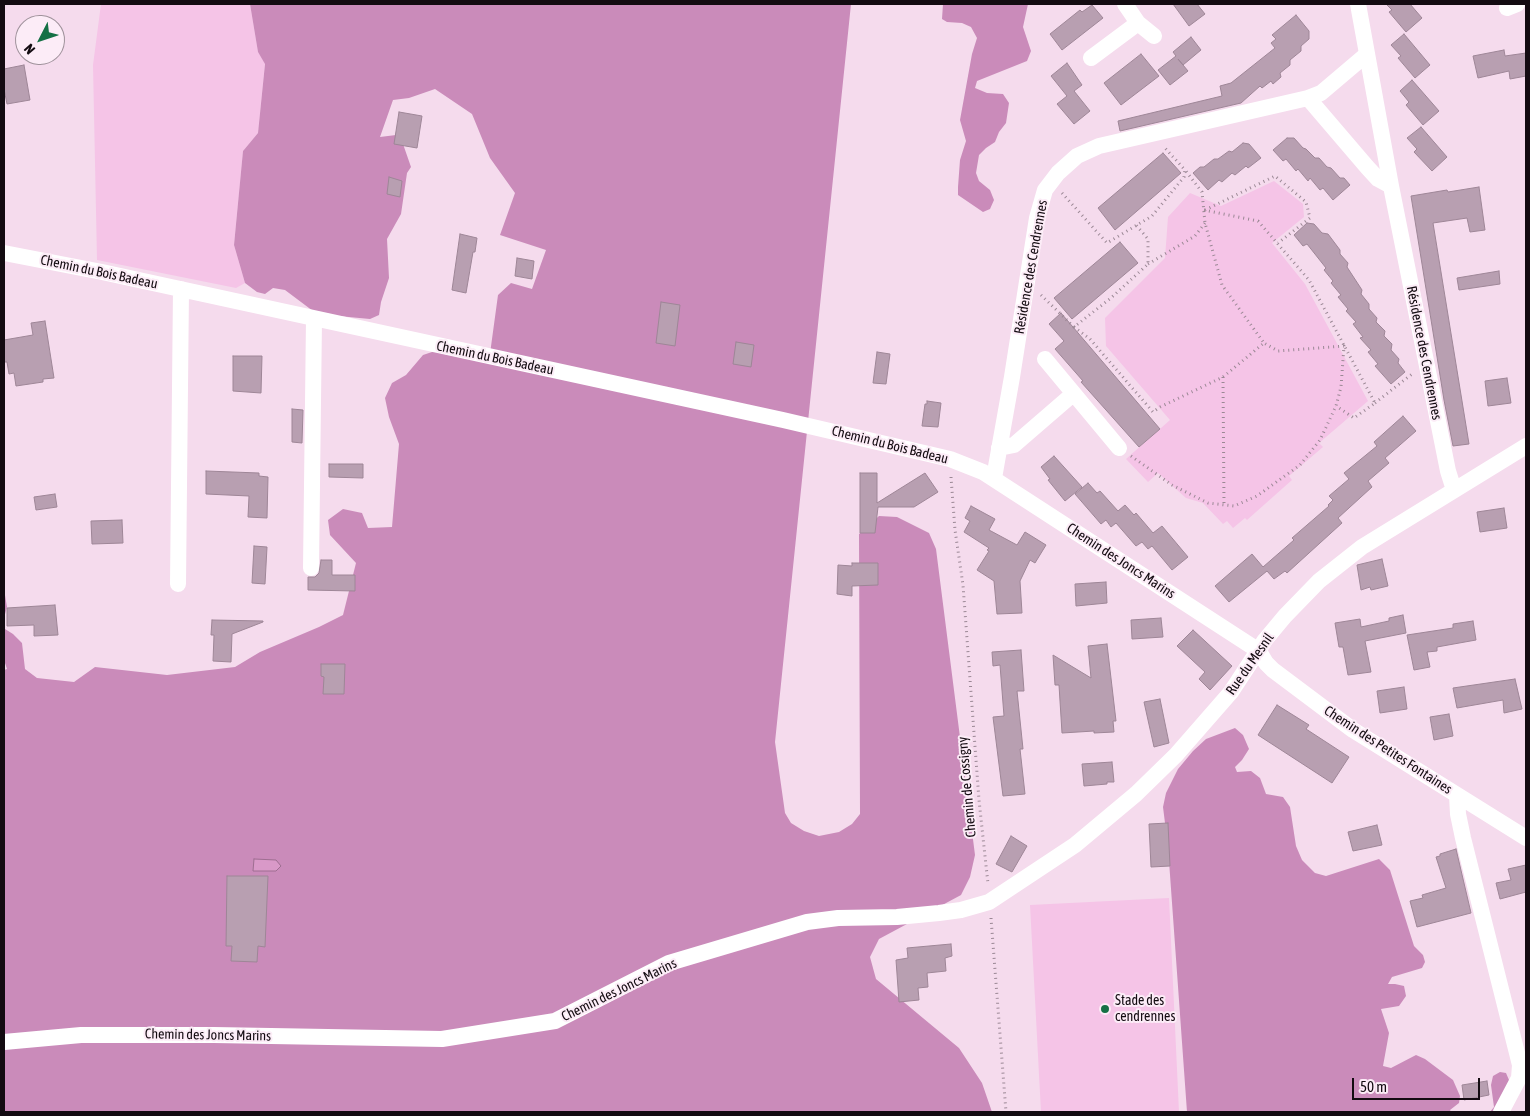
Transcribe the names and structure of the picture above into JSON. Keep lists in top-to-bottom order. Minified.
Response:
{"streets":{"street":["Résidence des Cendrennes","Chemin du Bois Badeau","Chemin des Joncs Marins","Rue du Mesnil","Chemin des Petites Fontaines"],"path":["Chemin de Cossigny"]},"crossings":[["Résidence des Cendrennes","Chemin du Bois Badeau"],["Résidence des Cendrennes","Chemin des Joncs Marins"],["Résidence des Cendrennes","Rue du Mesnil"],["Chemin du Bois Badeau","Chemin des Joncs Marins"],["Chemin du Bois Badeau","Chemin de Cossigny"],["Chemin des Joncs Marins","Rue du Mesnil"],["Chemin des Joncs Marins","Chemin des Petites Fontaines"],["Chemin des Joncs Marins","Chemin de Cossigny"],["Rue du Mesnil","Chemin des Petites Fontaines"],["Rue du Mesnil","Chemin de Cossigny"]],"places":["Stade des cendrennes"],"scale_bar":"50 m","north":"bottom left"}
